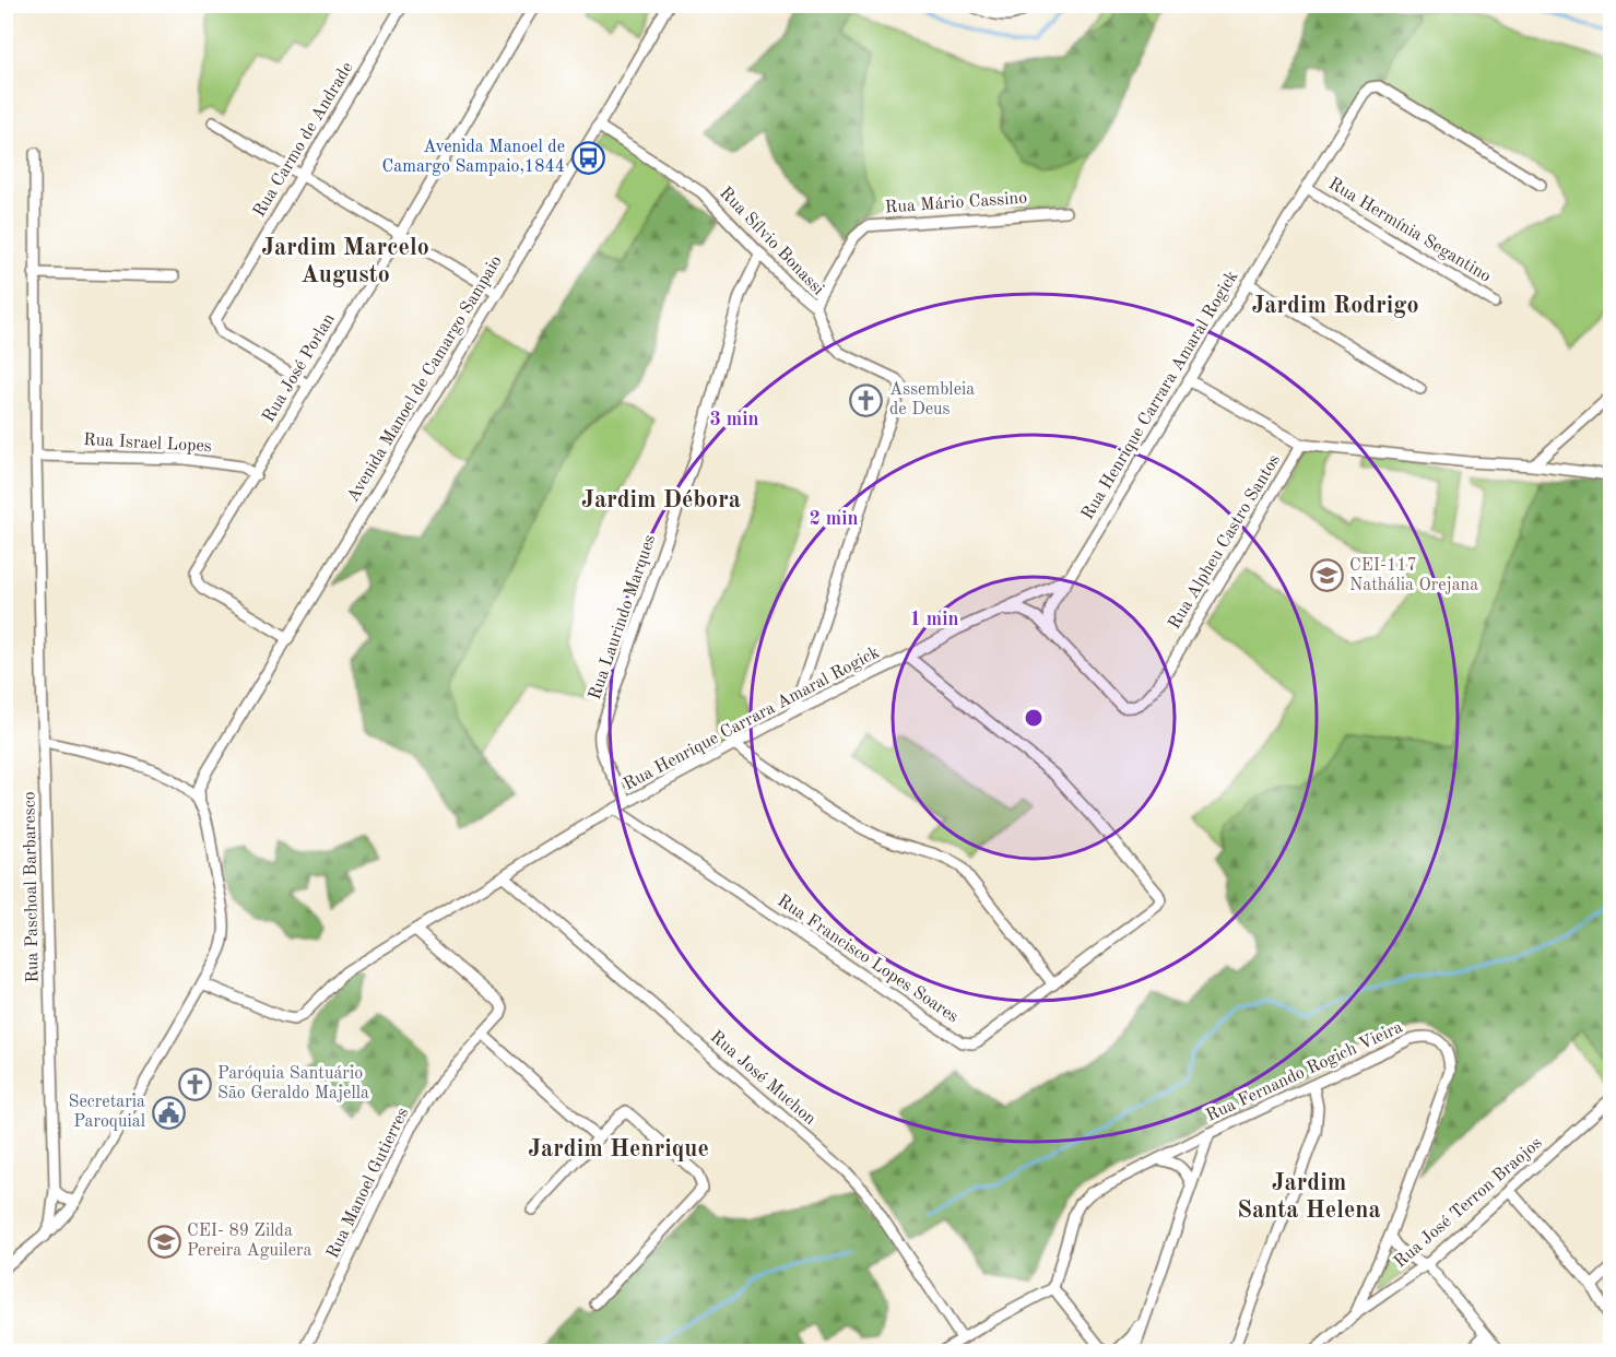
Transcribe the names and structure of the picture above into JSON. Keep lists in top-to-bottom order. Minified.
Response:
{"streets":{"street":["Rua Carmo de Andrade","Rua Mário Cassino","Rua Hermínia Segantino","Rua Sílvio Bonassi","Rua José Porlan","Avenida Manoel de Camargo Sampaio","Rua Henrique Carrara Amaral Rogick","Rua Israel Lopes","Rua Alpheu Castro Santos","Rua Laurindo Marques","Rua Paschoal Barbaresco","Rua Francisco Lopes Soares","Rua Fernando Rogich Vieira","Rua José Muchon","Rua Manoel Gutierres","Rua José Terron Braojos"]},"crossings":[["Rua Carmo de Andrade","Rua José Porlan"],["Rua Mário Cassino","Rua Sílvio Bonassi"],["Rua Hermínia Segantino","Rua Henrique Carrara Amaral Rogick"],["Rua Sílvio Bonassi","Avenida Manoel de Camargo Sampaio"],["Rua Sílvio Bonassi","Rua Henrique Carrara Amaral Rogick"],["Rua Sílvio Bonassi","Rua Laurindo Marques"],["Rua José Porlan","Avenida Manoel de Camargo Sampaio"],["Rua José Porlan","Rua Israel Lopes"],["Avenida Manoel de Camargo Sampaio","Rua Henrique Carrara Amaral Rogick"],["Avenida Manoel de Camargo Sampaio","Rua Paschoal Barbaresco"],["Rua Henrique Carrara Amaral Rogick","Rua Alpheu Castro Santos"],["Rua Henrique Carrara Amaral Rogick","Rua Laurindo Marques"],["Rua Henrique Carrara Amaral Rogick","Rua Francisco Lopes Soares"],["Rua Henrique Carrara Amaral Rogick","Rua José Muchon"],["Rua Henrique Carrara Amaral Rogick","Rua Manoel Gutierres"],["Rua Israel Lopes","Rua Paschoal Barbaresco"],["Rua Fernando Rogich Vieira","Rua José Terron Braojos"]],"districts":["Jardim Marcelo Augusto","Jardim Rodrigo","Jardim Débora","Jardim Henrique","Jardim Santa Helena"],"places":{"bus stop":["Avenida Manoel de Camargo Sampaio,1844"],"church":["Assembleia de Deus","Paróquia Santuário São Geraldo Majella"],"school or university":["CEI-117 Nathália Orejana","CEI- 89 Zilda Pereira Aguilera"],"public building":["Secretaria Paroquial"]},"rings":["3 min","2 min","1 min"]}
